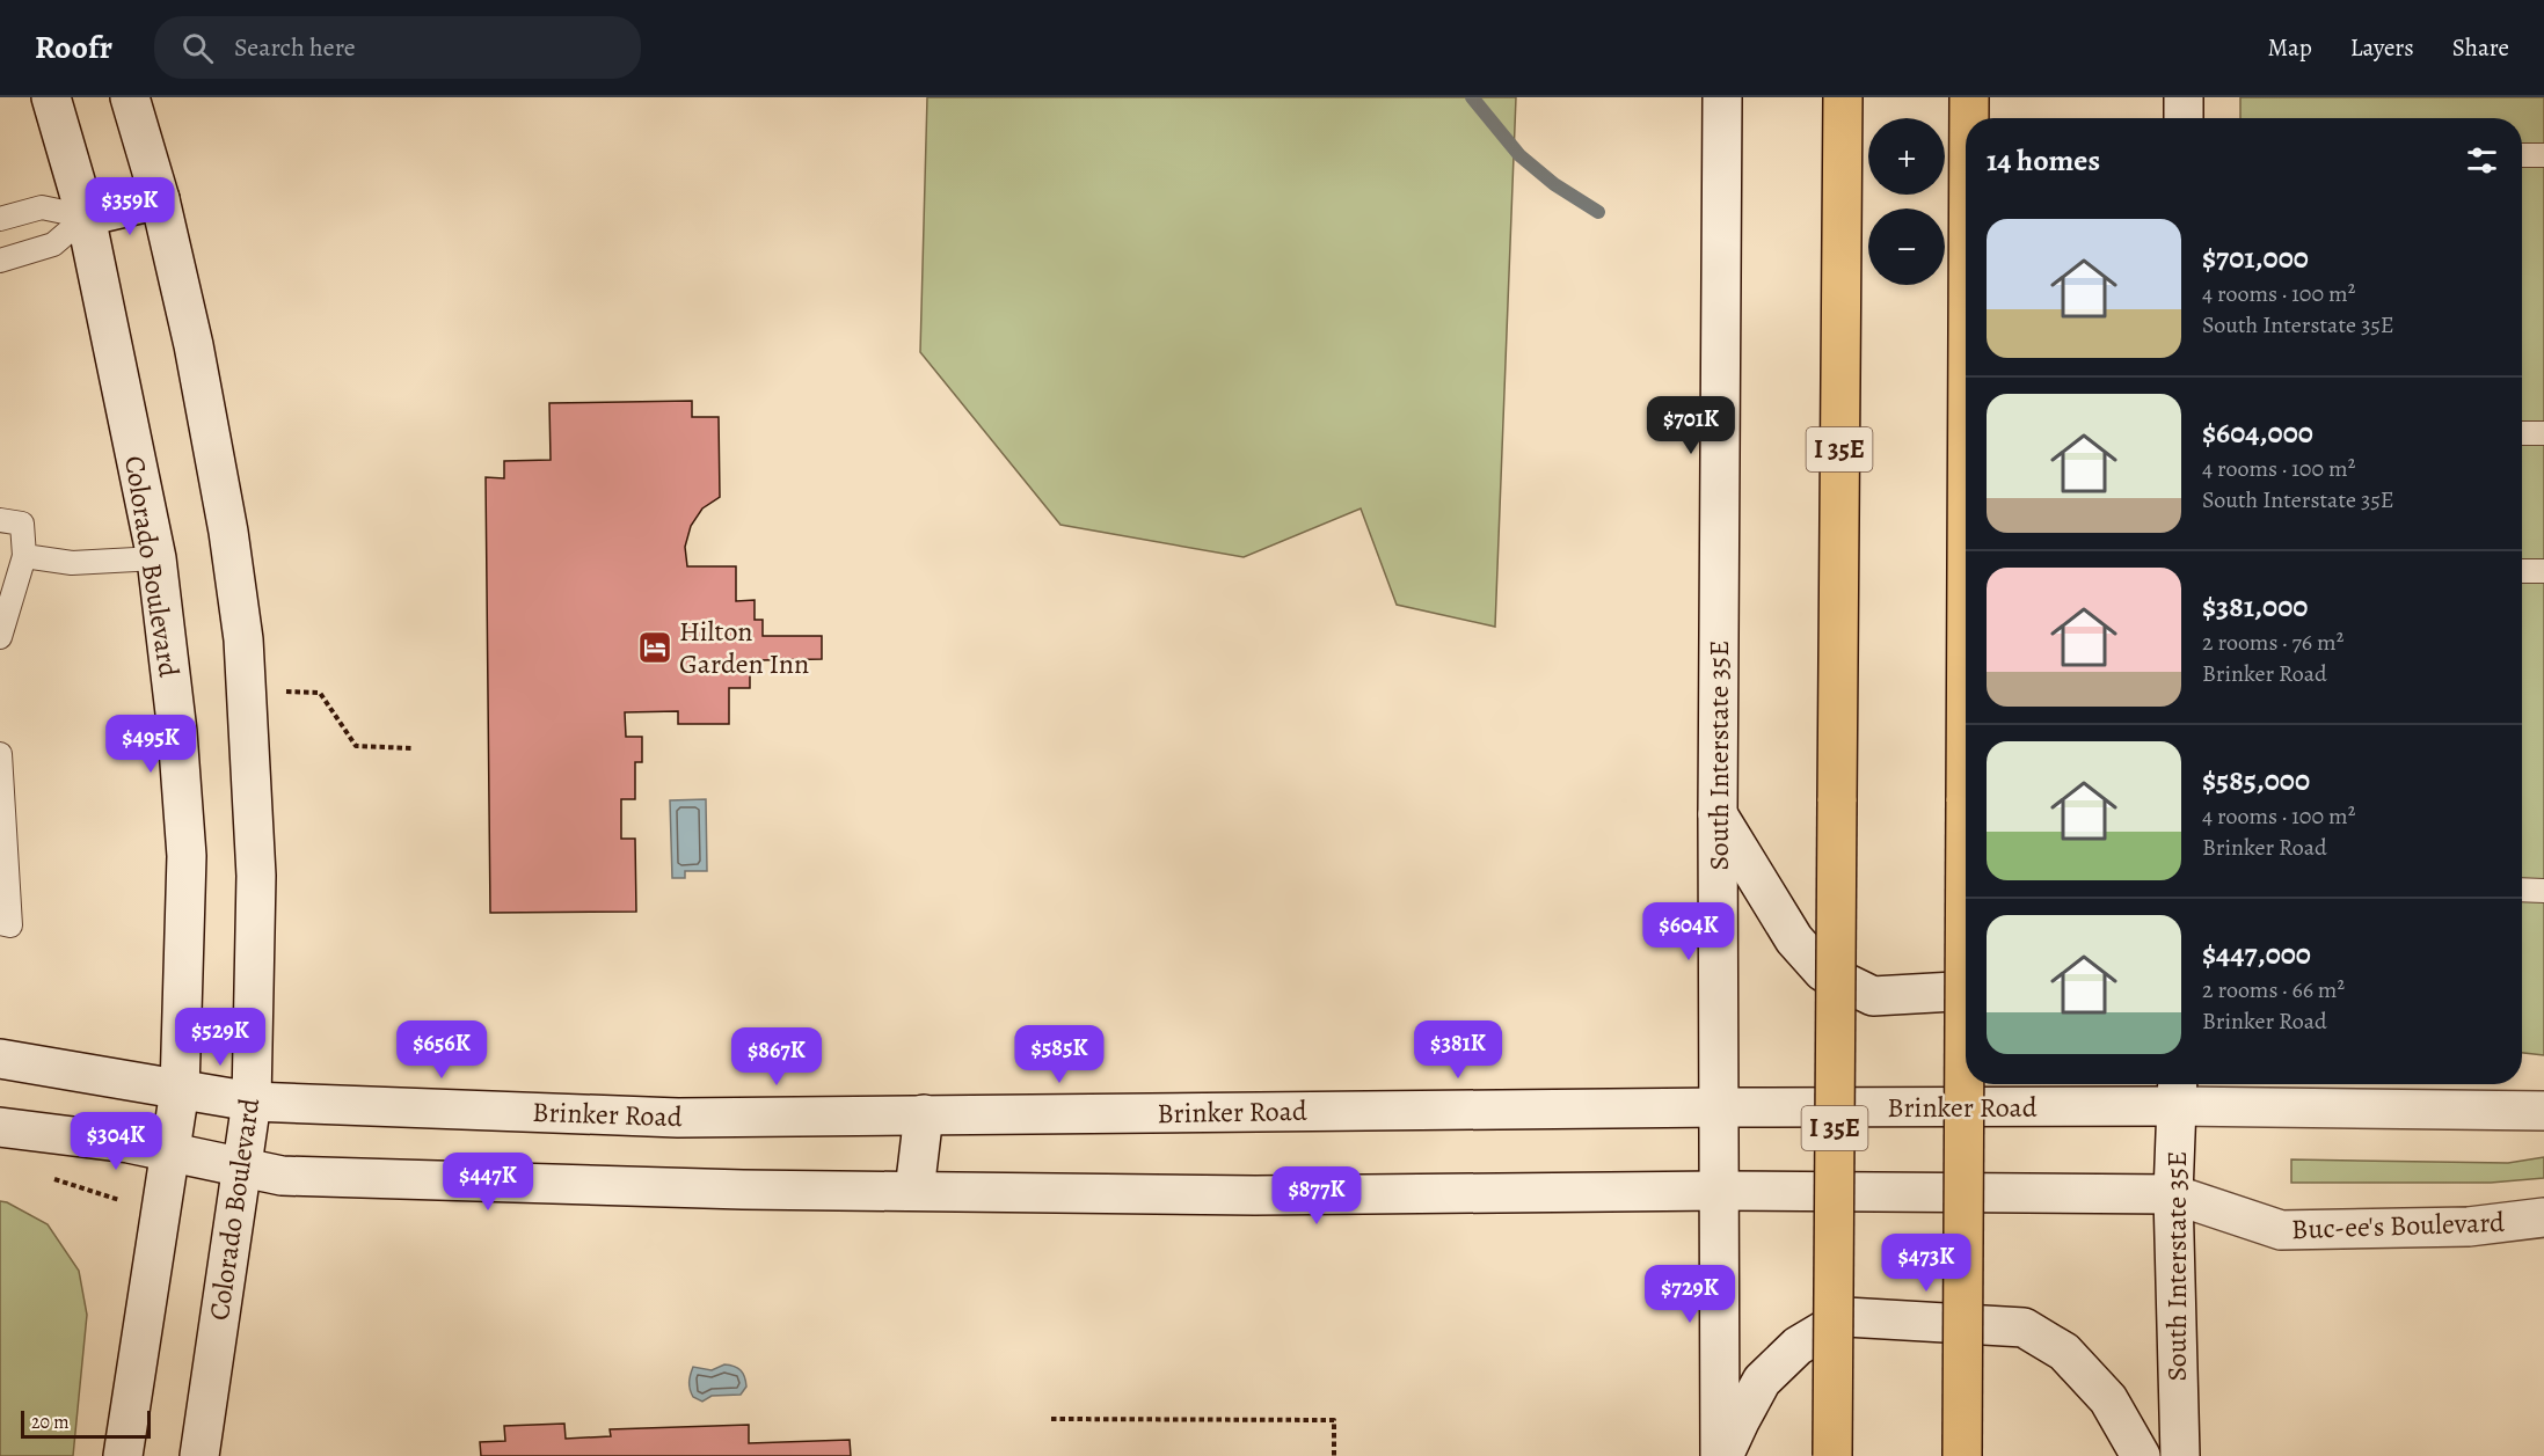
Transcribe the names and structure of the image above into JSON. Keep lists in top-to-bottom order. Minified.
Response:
{"streets":{"highway":["I 35E"],"street":["Colorado Boulevard","South Interstate 35E","Brinker Road","Buc-ee's Boulevard"]},"crossings":[["Colorado Boulevard","Brinker Road"],["South Interstate 35E","Brinker Road"],["South Interstate 35E","Buc-ee's Boulevard"]],"places":{"hotel":["Hilton Garden Inn"]},"scale_bar":"20 m","page":{"header":"Roofr","search":"Search here","nav":["Map","Layers","Share"],"map_buttons":["+","−"],"heading":"14 homes","price":["$359K","$701K","$495K","$604K","$529K","$656K","$381K","$585K","$867K","$304K","$447K","$877K","$473K","$729K"],"list":[{"name":"$701,000","note":"4 rooms · 100 m² · South Interstate 35E"},{"name":"$604,000","note":"4 rooms · 100 m² · South Interstate 35E"},{"name":"$381,000","note":"2 rooms · 76 m² · Brinker Road"},{"name":"$585,000","note":"4 rooms · 100 m² · Brinker Road"},{"name":"$447,000","note":"2 rooms · 66 m² · Brinker Road"}],"scale":"20 m"}}
